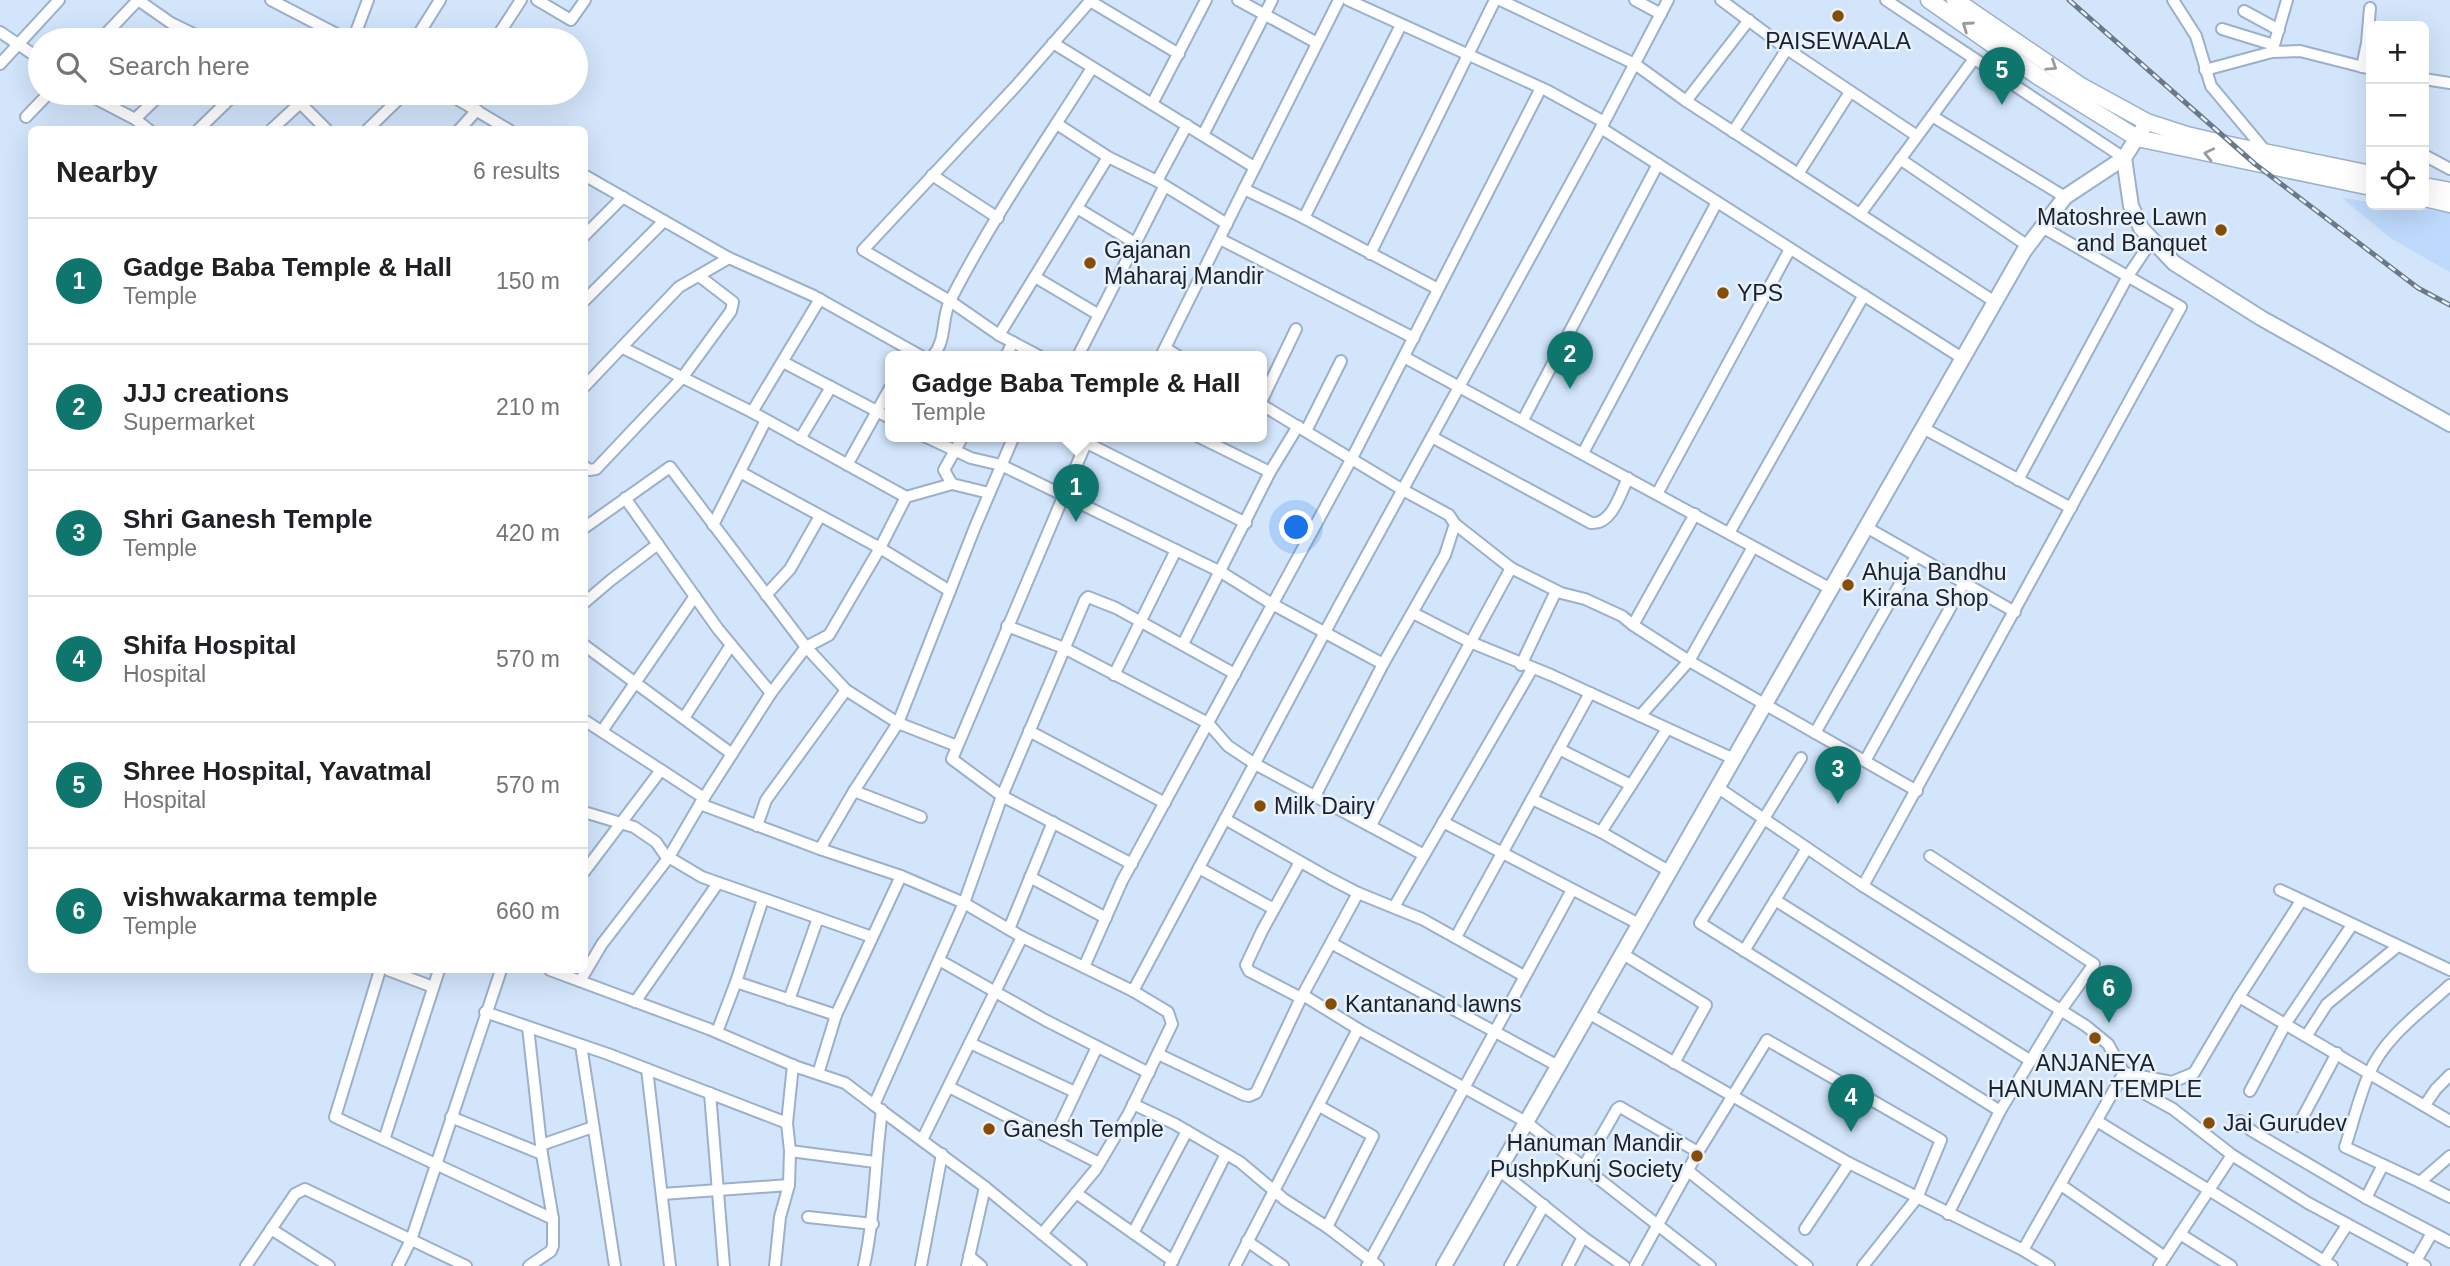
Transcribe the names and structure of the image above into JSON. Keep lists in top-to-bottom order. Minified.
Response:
{"places":["PAISEWAALA","Matoshree Lawn and Banquet","Gajanan Maharaj Mandir","YPS","Ahuja Bandhu Kirana Shop","Milk Dairy","Kantanand lawns","ANJANEYA HANUMAN TEMPLE","Jai Gurudev","Ganesh Temple","Hanuman Mandir PushpKunj Society"],"page":{"map_buttons":["+","−"],"search":"Search here","pins":["5","2","1","3","6","4"],"heading":["Nearby","6 results"],"list":[{"mark":"1","name":"Gadge Baba Temple & Hall","note":"Temple","value":"150 m"},{"mark":"2","name":"JJJ creations","note":"Supermarket","value":"210 m"},{"mark":"3","name":"Shri Ganesh Temple","note":"Temple","value":"420 m"},{"mark":"4","name":"Shifa Hospital","note":"Hospital","value":"570 m"},{"mark":"5","name":"Shree Hospital, Yavatmal","note":"Hospital","value":"570 m"},{"mark":"6","name":"vishwakarma temple","note":"Temple","value":"660 m"}],"popup":["Gadge Baba Temple & Hall","Temple"]}}
